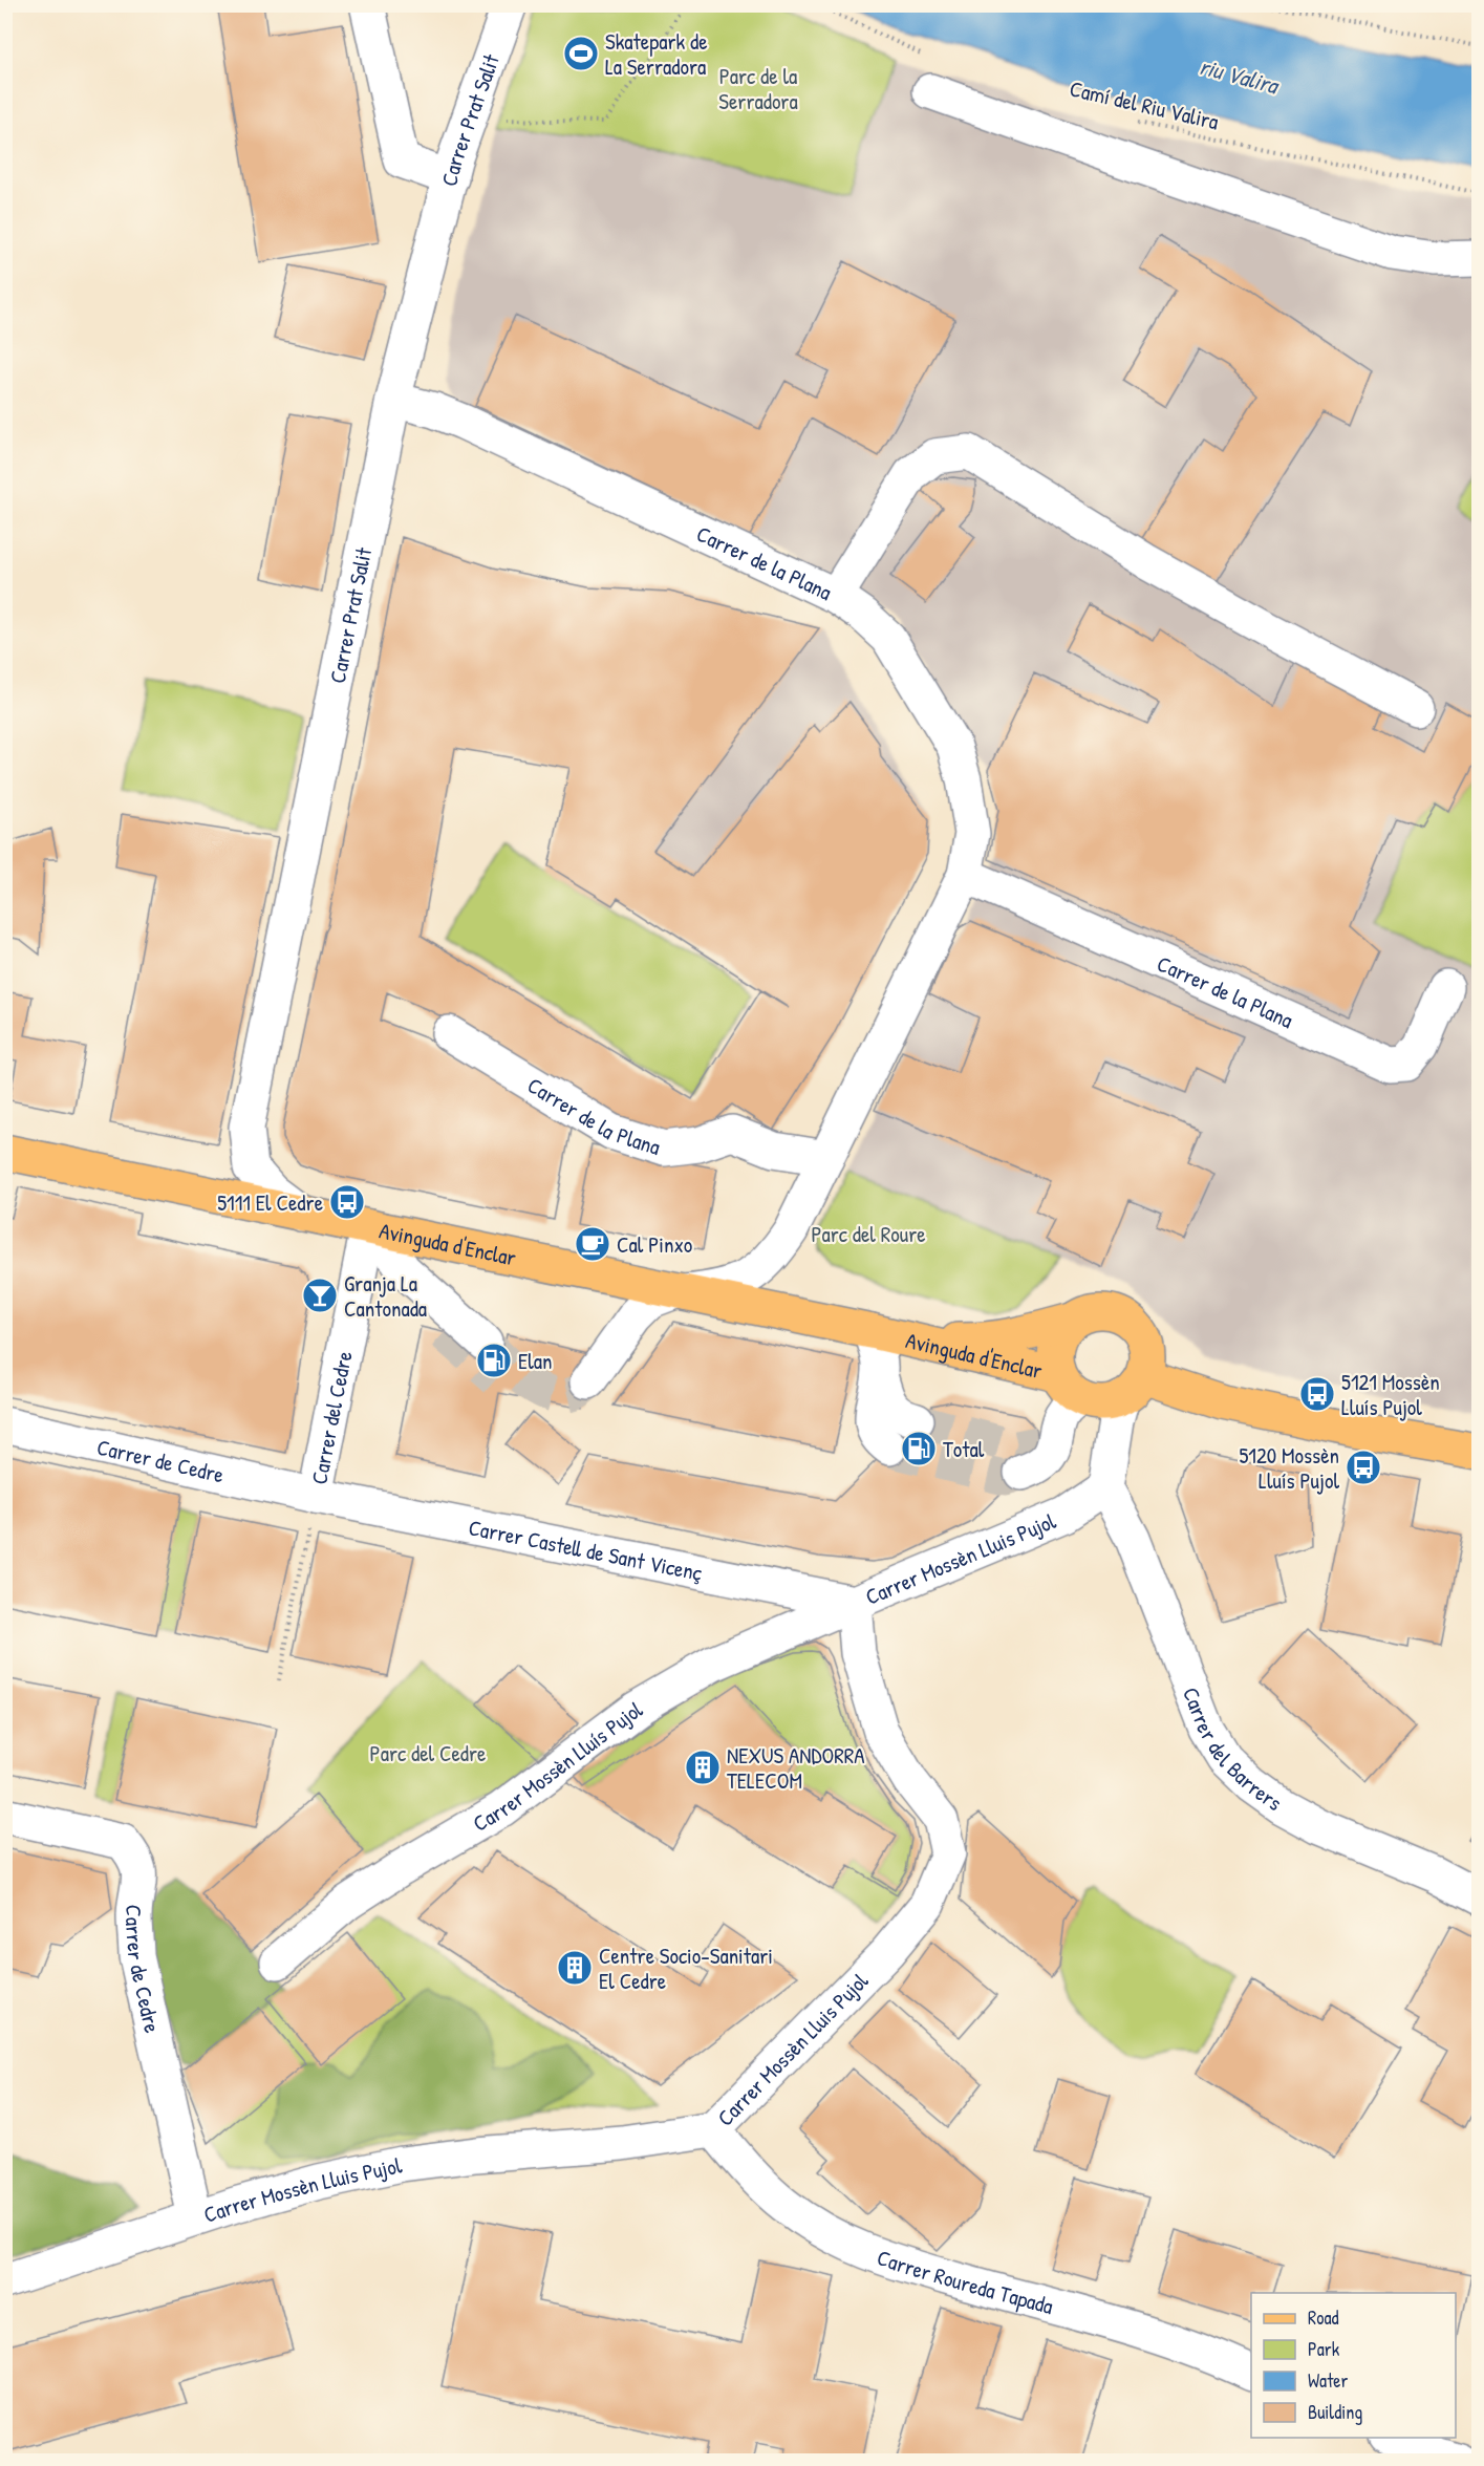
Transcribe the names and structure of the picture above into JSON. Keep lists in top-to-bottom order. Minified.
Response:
{"streets":{"main road":["Avinguda d'Enclar"],"street":["Carrer Prat Salit","Carrer de la Plana","Carrer del Cedre","Carrer de Cedre","Carrer Castell de Sant Vicenç","Carrer Mossèn Lluis Pujol","Carrer del Barrers","Carrer Mossèn Lluís Pujol","Carrer Roureda Tapada"],"path":["Camí del Riu Valira"]},"crossings":[["Carrer Prat Salit","Carrer de la Plana"],["Carrer Prat Salit","Avinguda d'Enclar"],["Carrer de la Plana","Avinguda d'Enclar"],["Avinguda d'Enclar","Carrer del Cedre"],["Carrer del Cedre","Carrer de Cedre"],["Carrer del Cedre","Carrer Castell de Sant Vicenç"],["Carrer de Cedre","Carrer Castell de Sant Vicenç"],["Carrer de Cedre","Carrer Mossèn Lluis Pujol"],["Carrer Castell de Sant Vicenç","Carrer Mossèn Lluis Pujol"],["Carrer Castell de Sant Vicenç","Carrer Mossèn Lluís Pujol"],["Carrer Mossèn Lluis Pujol","Carrer del Barrers"],["Carrer Mossèn Lluis Pujol","Carrer Mossèn Lluís Pujol"],["Carrer Mossèn Lluis Pujol","Carrer Roureda Tapada"]],"water":["riu Valira"],"parks":["Parc de la Serradora","Parc del Roure","Parc del Cedre"],"places":{"sports":["Skatepark de La Serradora"],"bus stop":["5111 El Cedre","5121 Mossèn Lluís Pujol","5120 Mossèn Lluís Pujol"],"cafe":["Cal Pinxo"],"bar":["Granja La Cantonada"],"fuel station":["Elan","Total"],"building":["NEXUS ANDORRA TELECOM","Centre Socio-Sanitari El Cedre"]},"legend":["Road","Park","Water","Building"]}
